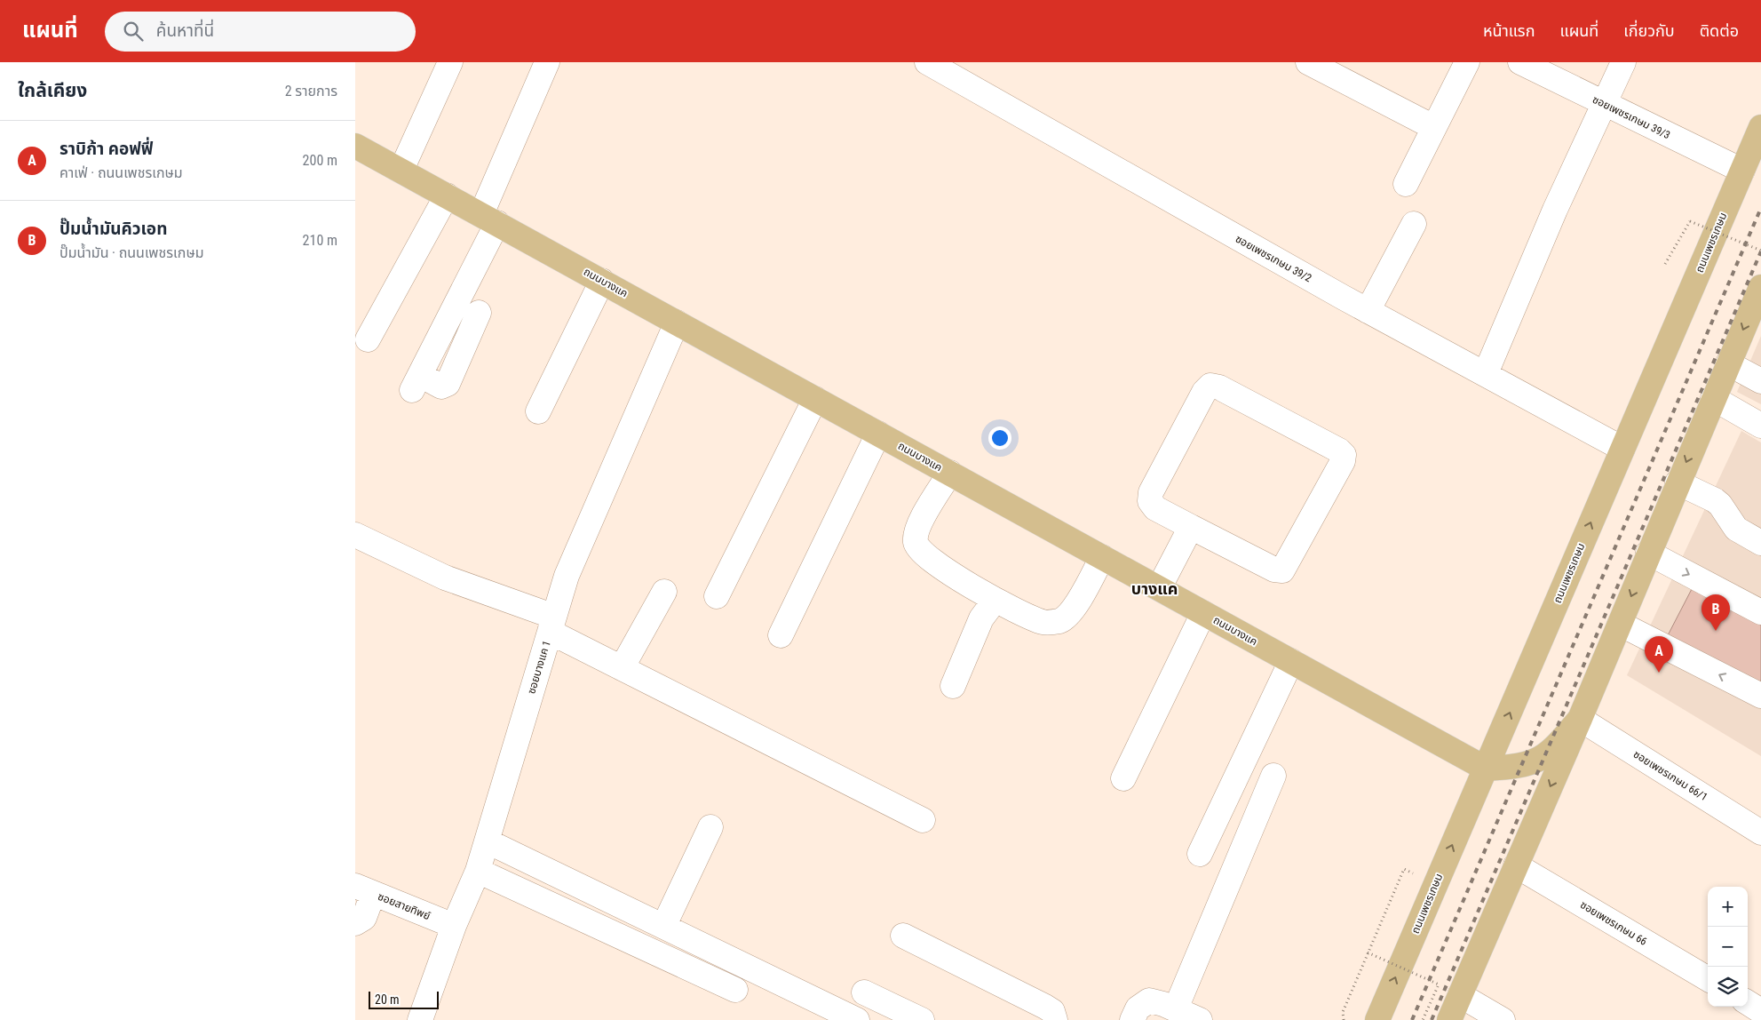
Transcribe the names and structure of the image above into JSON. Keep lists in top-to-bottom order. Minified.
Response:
{"streets":{"main road":["ถนนเพชรเกษม","ถนนบางแค"],"street":["ซอยเพชรเกษม 39/3","ซอยเพชรเกษม 39/2","ซอยบางแค 1","ซอยเพชรเกษม 66/1","ซอยสายทิพย์","ซอยเพชรเกษม 66"]},"crossings":[["ซอยเพชรเกษม 39/3","ถนนเพชรเกษม"],["ถนนเพชรเกษม","ซอยเพชรเกษม 39/2"],["ถนนเพชรเกษม","ถนนบางแค"],["ถนนบางแค","ซอยบางแค 1"],["ซอยบางแค 1","ซอยสายทิพย์"]],"districts":["บางแค"],"scale_bar":"20 m","page":{"header":"แผนที่","search":"ค้นหาที่นี่","nav":["หน้าแรก","แผนที่","เกี่ยวกับ","ติดต่อ"],"heading":["ใกล้เคียง","2 รายการ"],"list":[{"mark":"A","name":"ราบิก้า คอฟฟี่","note":"คาเฟ่ · ถนนเพชรเกษม","value":"200 m"},{"mark":"B","name":"ปั๊มน้ำมันคิวเอท","note":"ปั๊มน้ำมัน · ถนนเพชรเกษม","value":"210 m"}],"pins":["B","A"],"map_buttons":["+","−"],"scale":"20 m"}}
